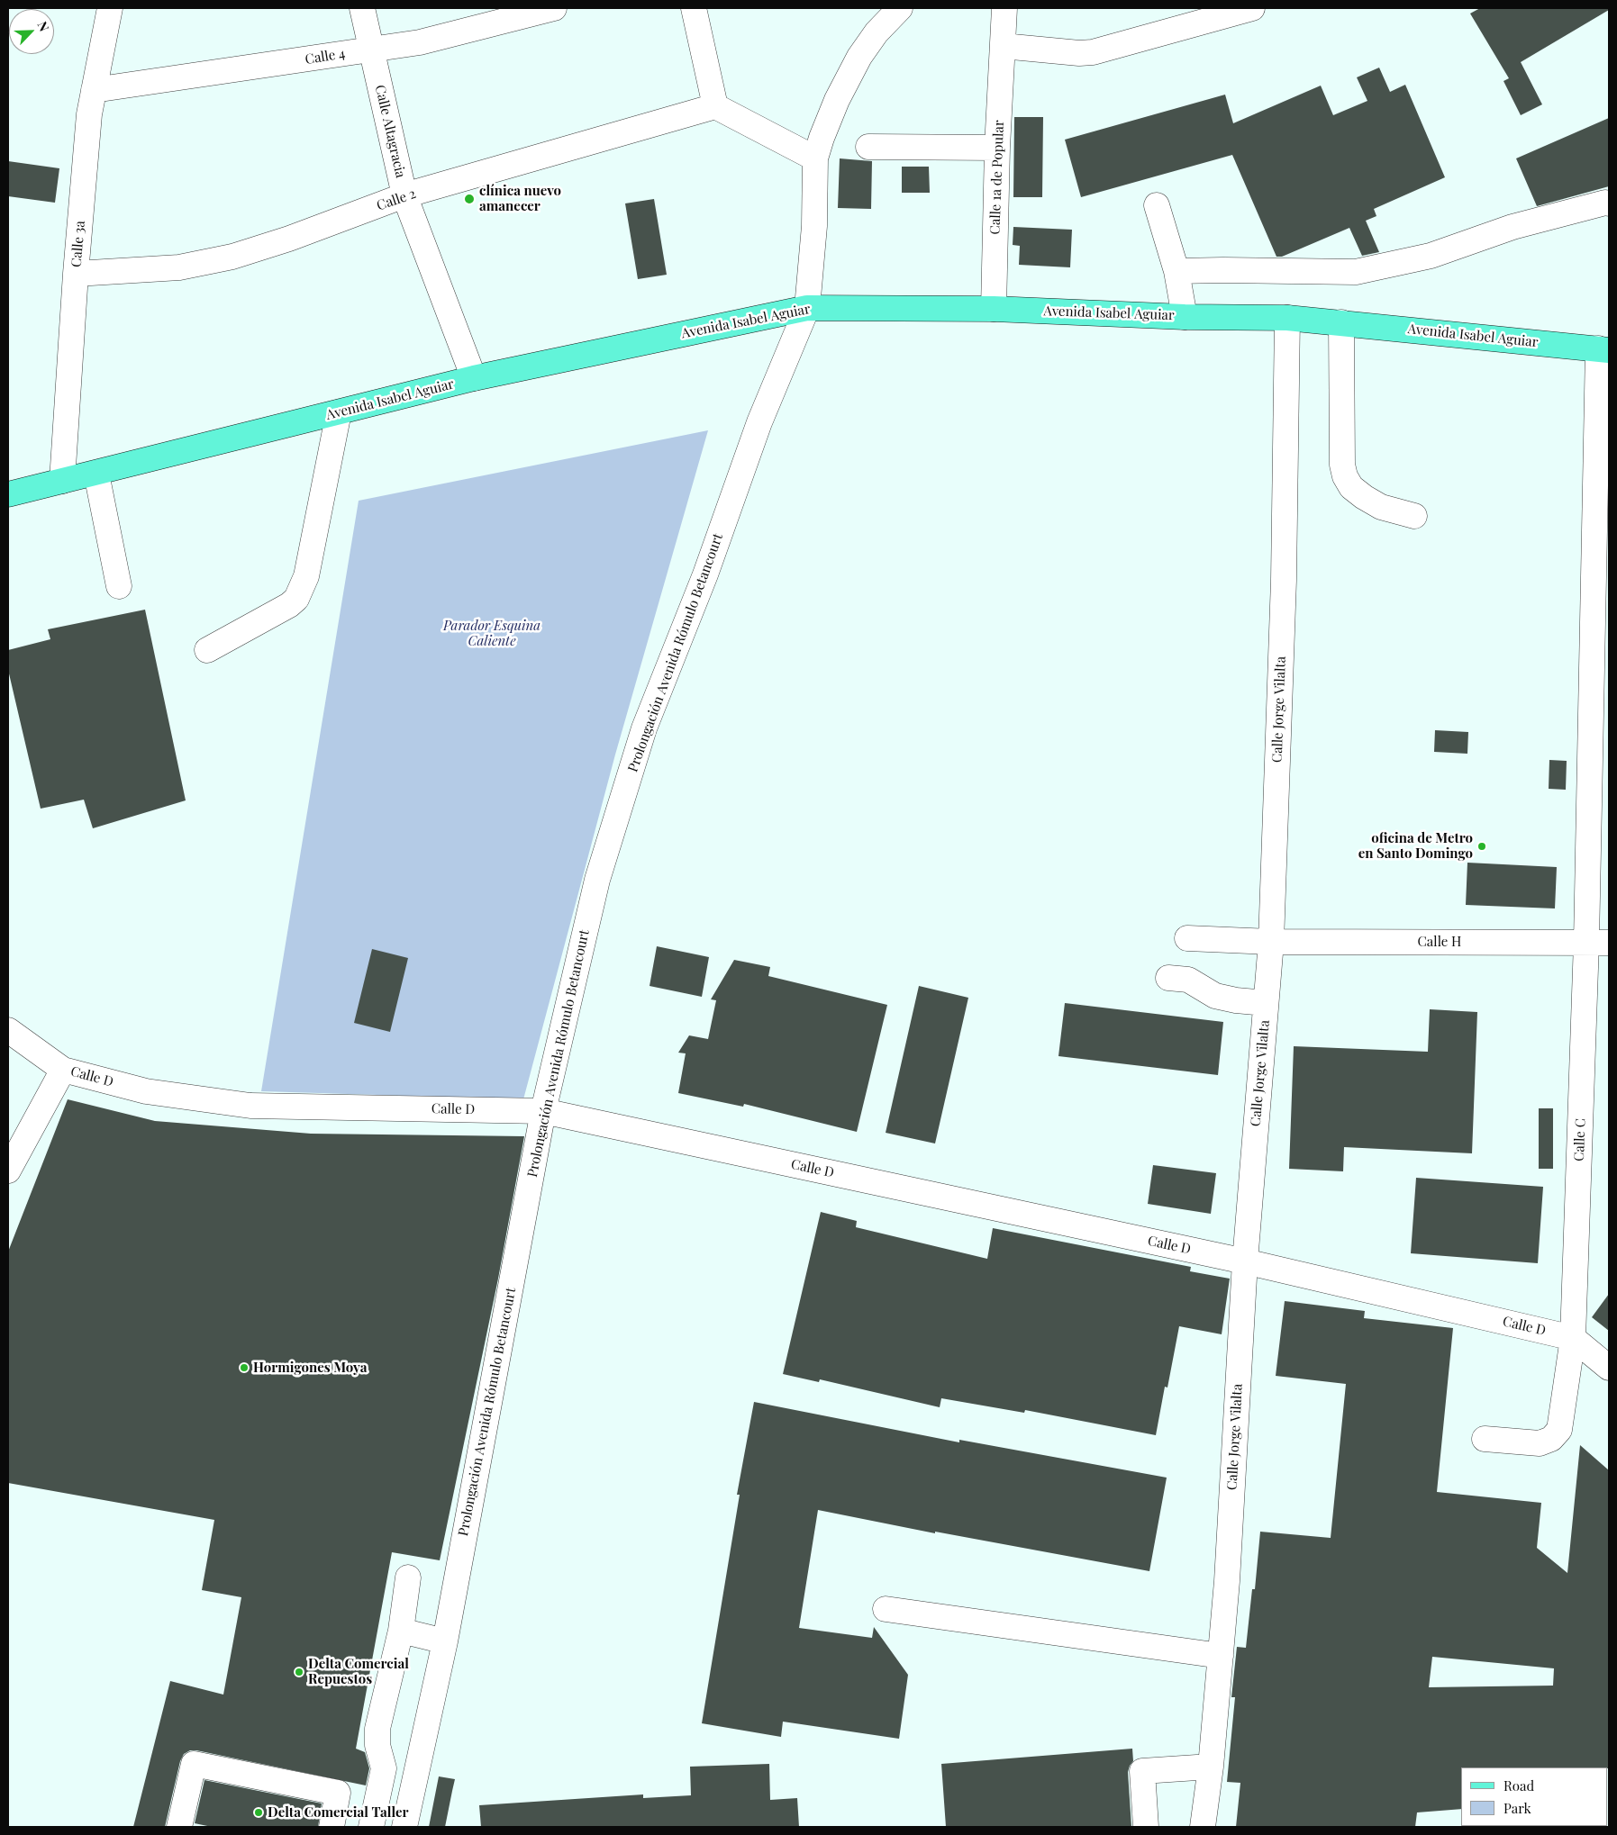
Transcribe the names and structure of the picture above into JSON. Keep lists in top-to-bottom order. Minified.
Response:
{"streets":{"main road":["Avenida Isabel Aguiar"],"street":["Calle 4","Calle Altagracia","Calle 1a de Popular","Calle 2","Calle 3a","Prolongación Avenida Rómulo Betancourt","Calle Jorge Vilalta","Calle H","Calle D","Calle C"]},"crossings":[["Calle 4","Calle Altagracia"],["Calle 4","Calle 3a"],["Calle Altagracia","Calle 2"],["Calle Altagracia","Avenida Isabel Aguiar"],["Calle 1a de Popular","Avenida Isabel Aguiar"],["Calle 2","Calle 3a"],["Calle 3a","Avenida Isabel Aguiar"],["Avenida Isabel Aguiar","Prolongación Avenida Rómulo Betancourt"],["Avenida Isabel Aguiar","Calle Jorge Vilalta"],["Avenida Isabel Aguiar","Calle C"],["Prolongación Avenida Rómulo Betancourt","Calle D"],["Calle Jorge Vilalta","Calle H"],["Calle Jorge Vilalta","Calle D"],["Calle H","Calle C"],["Calle D","Calle C"]],"parks":["Parador Esquina Caliente"],"places":["clínica nuevo amanecer","oficina de Metro en Santo Domingo","Hormigones Moya","Delta Comercial Repuestos","Delta Comercial Taller"],"legend":["Road","Park"],"north":"top right"}
